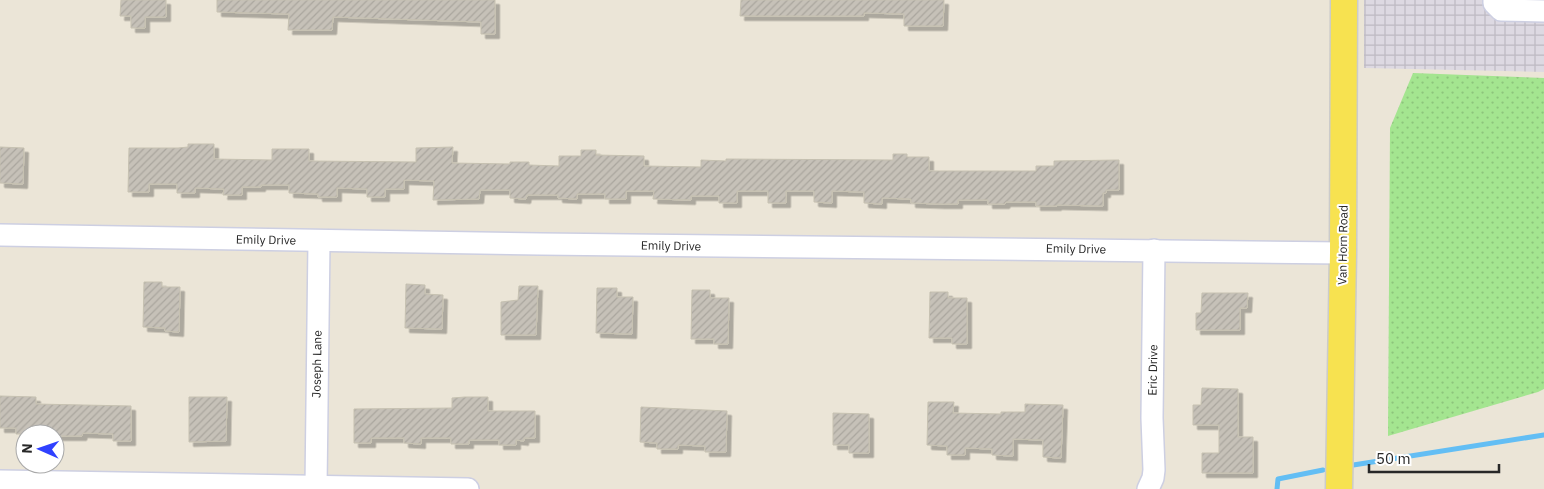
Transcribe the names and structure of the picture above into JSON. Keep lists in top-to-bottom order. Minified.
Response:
{"streets":{"main road":["Van Horn Road"],"street":["Emily Drive","Joseph Lane","Eric Drive"]},"crossings":[["Emily Drive","Van Horn Road"],["Emily Drive","Joseph Lane"],["Emily Drive","Eric Drive"]],"scale_bar":"50 m","north":"left"}
